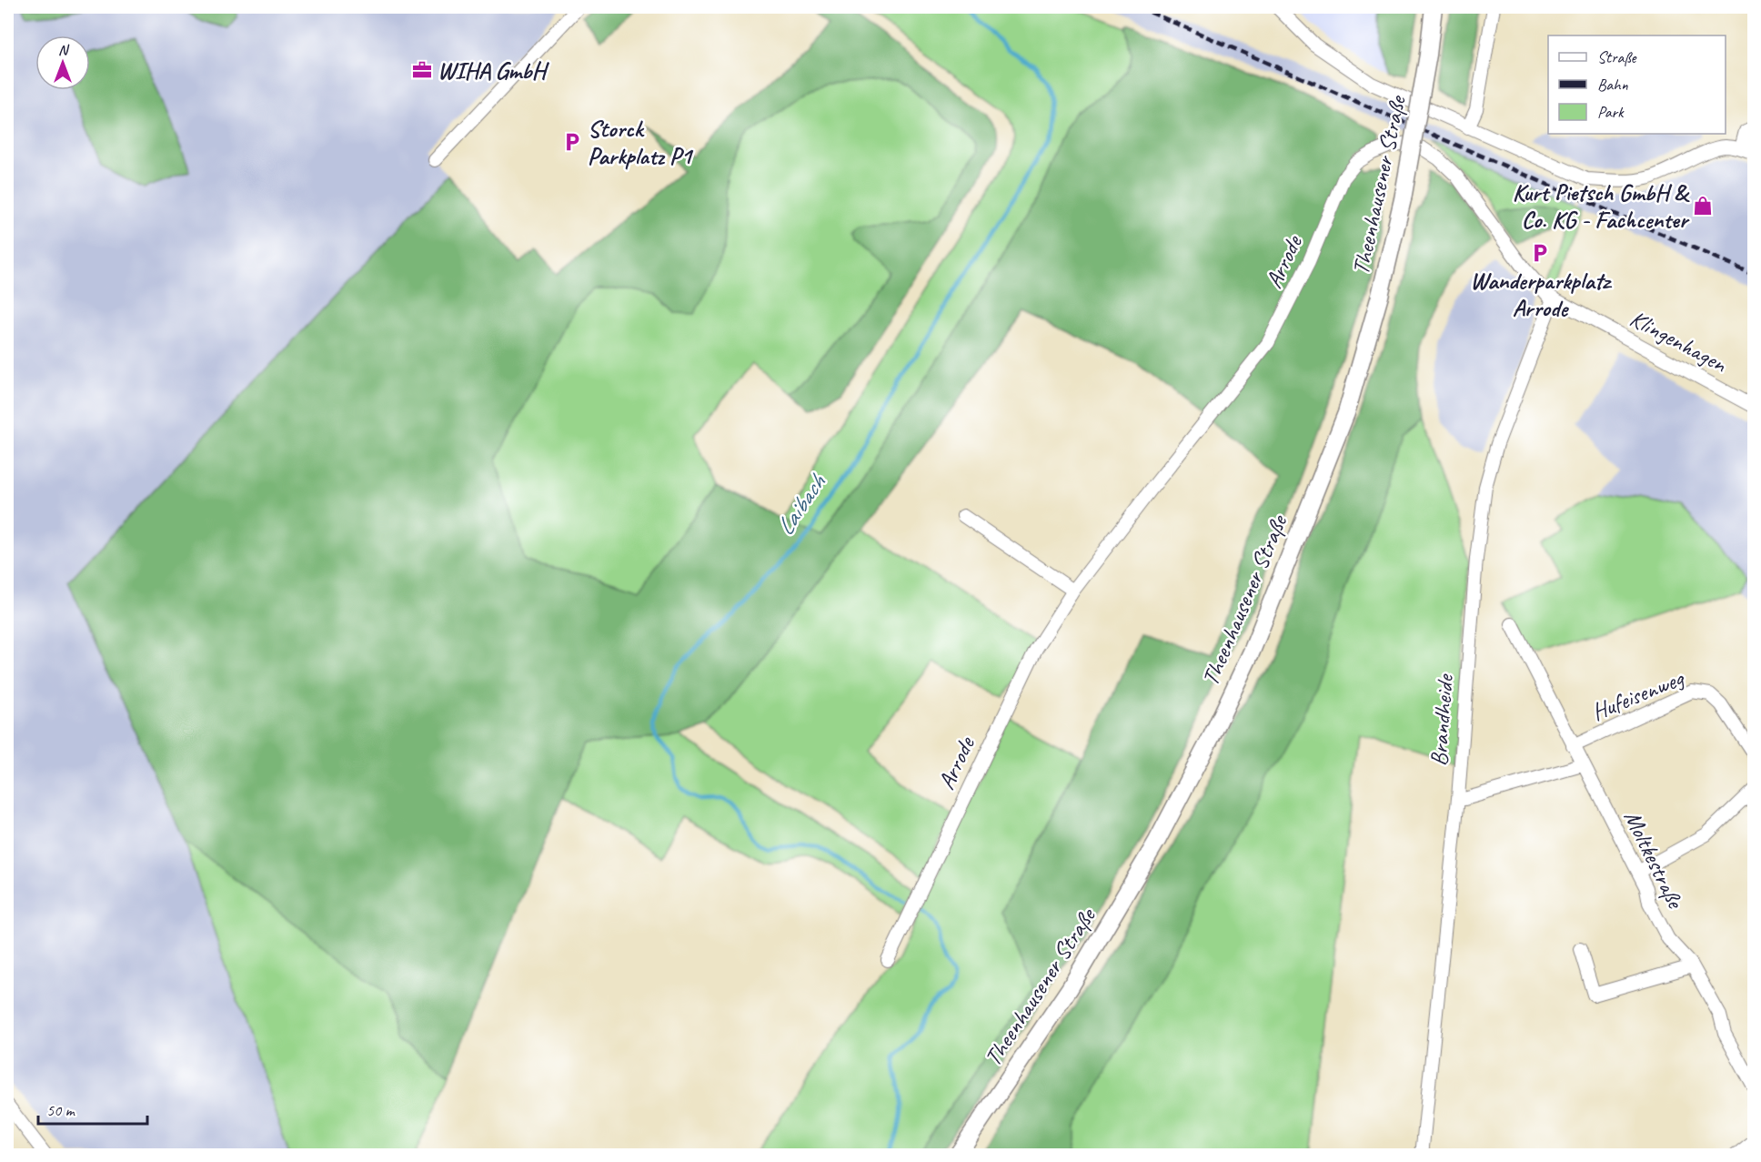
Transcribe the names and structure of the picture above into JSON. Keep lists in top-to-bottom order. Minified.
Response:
{"streets":{"main road":["Theenhausener Straße"],"street":["Arrode","Klingenhagen","Hufeisenweg","Brandheide","Moltkestraße"]},"crossings":[["Arrode","Klingenhagen"],["Arrode","Brandheide"],["Klingenhagen","Brandheide"],["Hufeisenweg","Moltkestraße"]],"water":["Laibach"],"places":{"office":["WIHA GmbH"],"parking":["Storck Parkplatz P1","Wanderparkplatz Arrode"],"shop":["Kurt Pietsch GmbH & Co. KG - Fachcenter"]},"legend":["Straße","Bahn","Park"],"scale_bar":"50 m","north":"top"}
